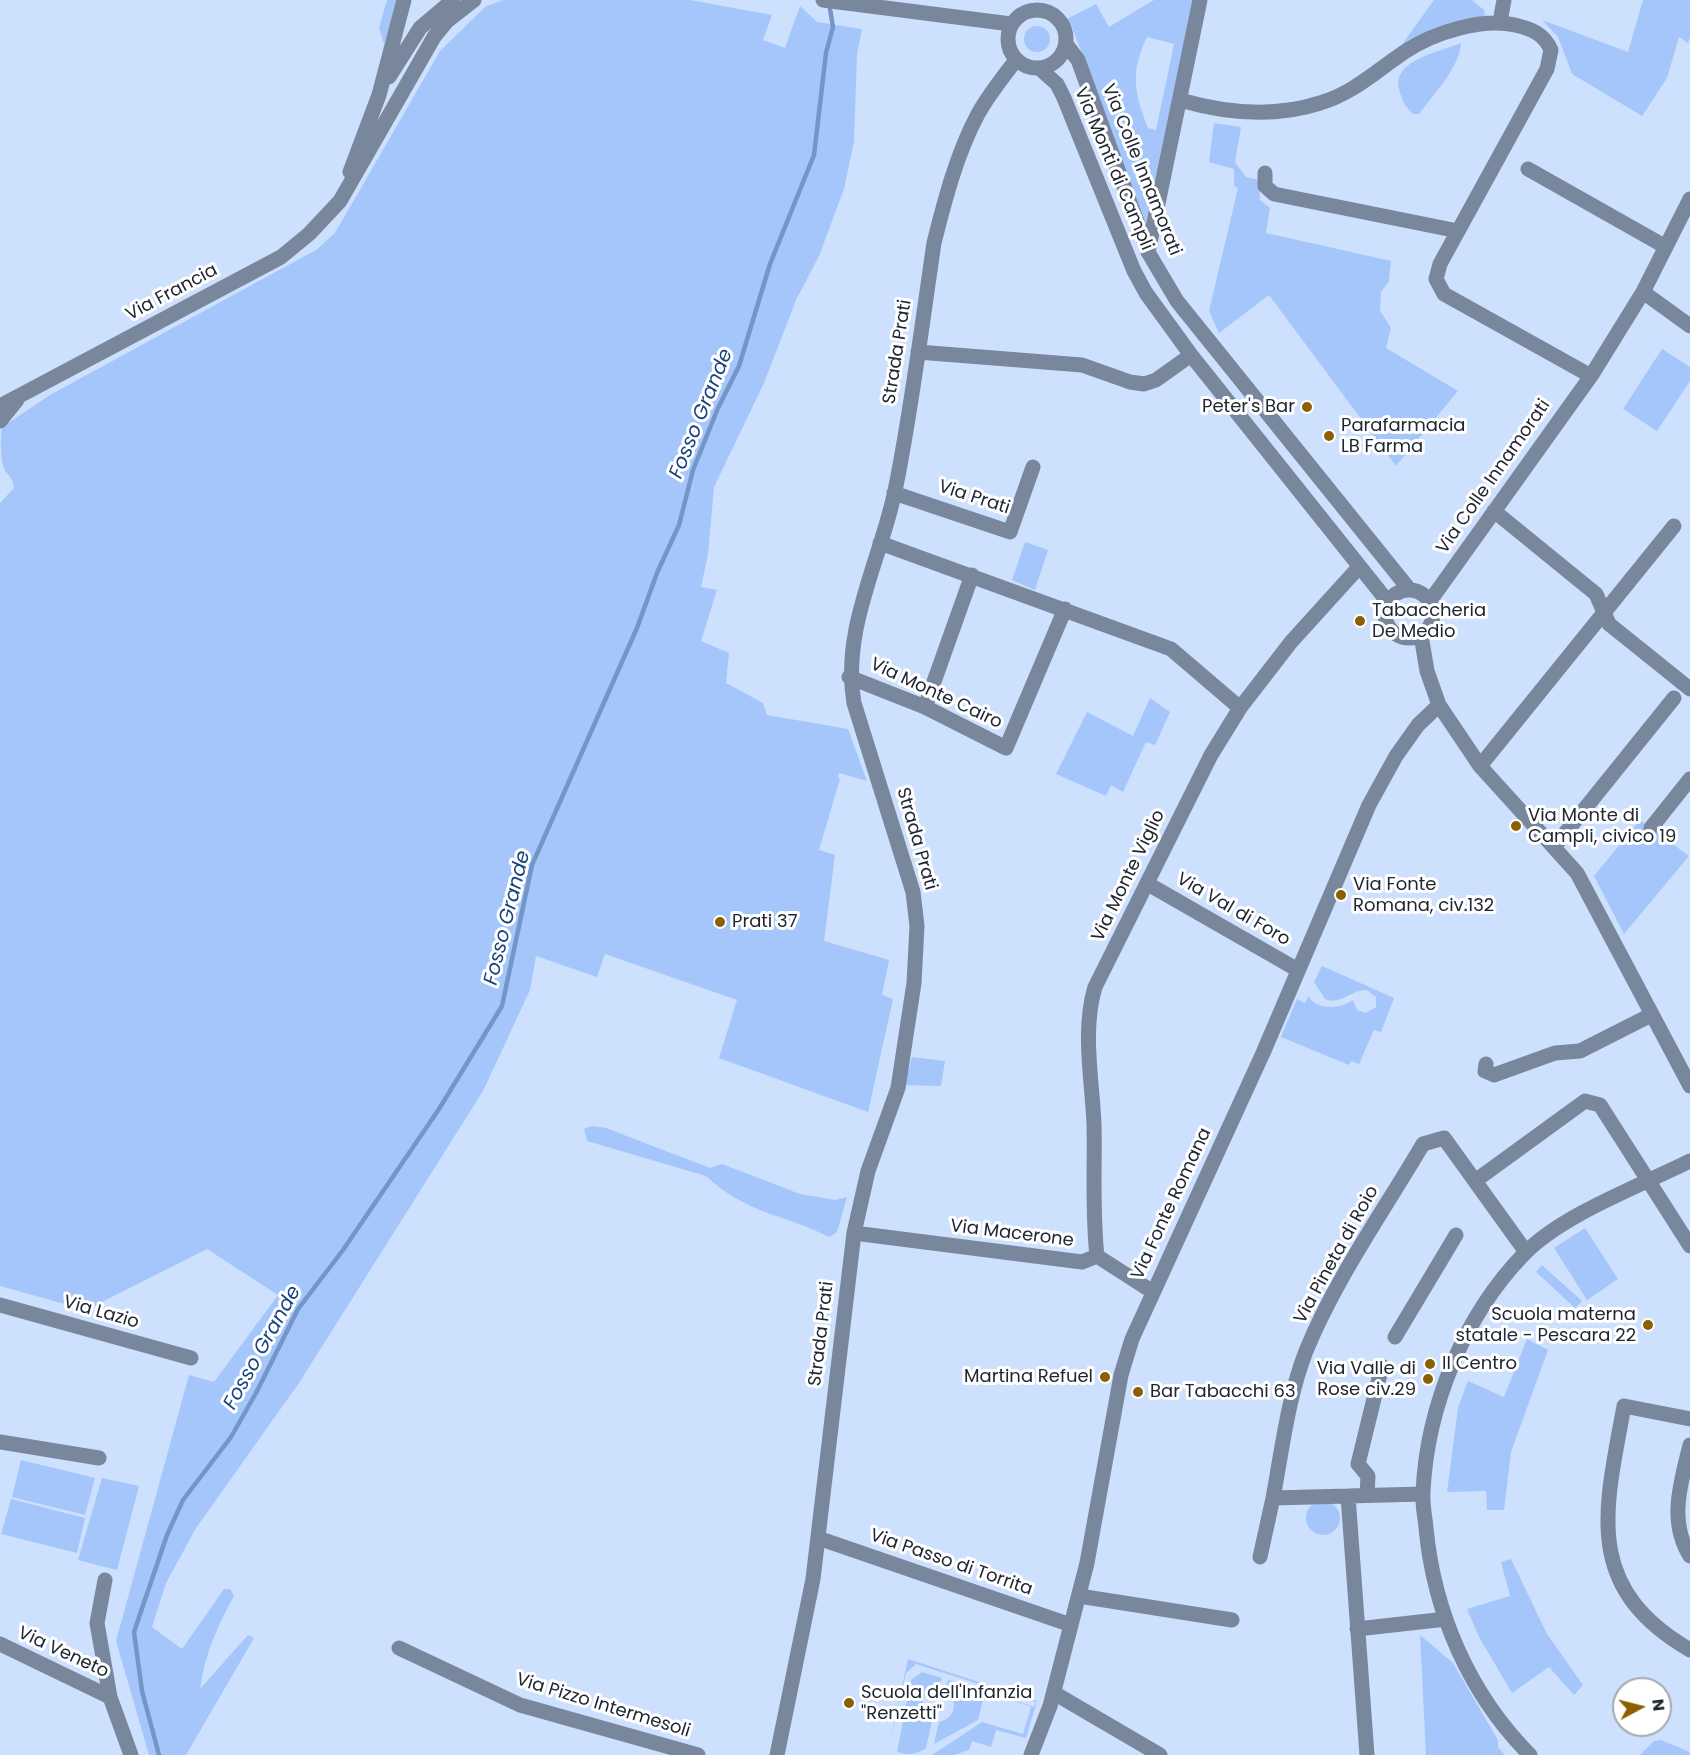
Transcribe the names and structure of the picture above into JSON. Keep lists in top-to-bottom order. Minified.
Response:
{"streets":{"street":["Via Monti di Campli","Via Colle Innamorati","Via Francia","Strada Prati","Via Prati","Via Monte Cairo","Via Monte Viglio","Via Val di Foro","Via Fonte Romana","Via Macerone","Via Pineta di Roio","Via Lazio","Via Passo di Torrita","Via Veneto","Via Pizzo Intermesoli"]},"crossings":[["Via Monti di Campli","Via Colle Innamorati"],["Via Monti di Campli","Strada Prati"],["Via Monti di Campli","Via Monte Viglio"],["Via Colle Innamorati","Strada Prati"],["Strada Prati","Via Prati"],["Strada Prati","Via Monte Cairo"],["Strada Prati","Via Macerone"],["Strada Prati","Via Passo di Torrita"],["Via Monte Viglio","Via Val di Foro"],["Via Monte Viglio","Via Macerone"],["Via Val di Foro","Via Fonte Romana"],["Via Fonte Romana","Via Macerone"],["Via Fonte Romana","Via Passo di Torrita"]],"water":["Fosso Grande"],"places":["Peter's Bar","Parafarmacia LB Farma","Tabaccheria De Medio","Via Monte di Campli, civico 19","Via Fonte Romana, civ.132","Prati 37","Scuola materna statale - Pescara 22","Il Centro","Martina Refuel","Via Valle di Rose civ.29","Bar Tabacchi 63","Scuola dell'Infanzia \"Renzetti\""],"north":"right"}
